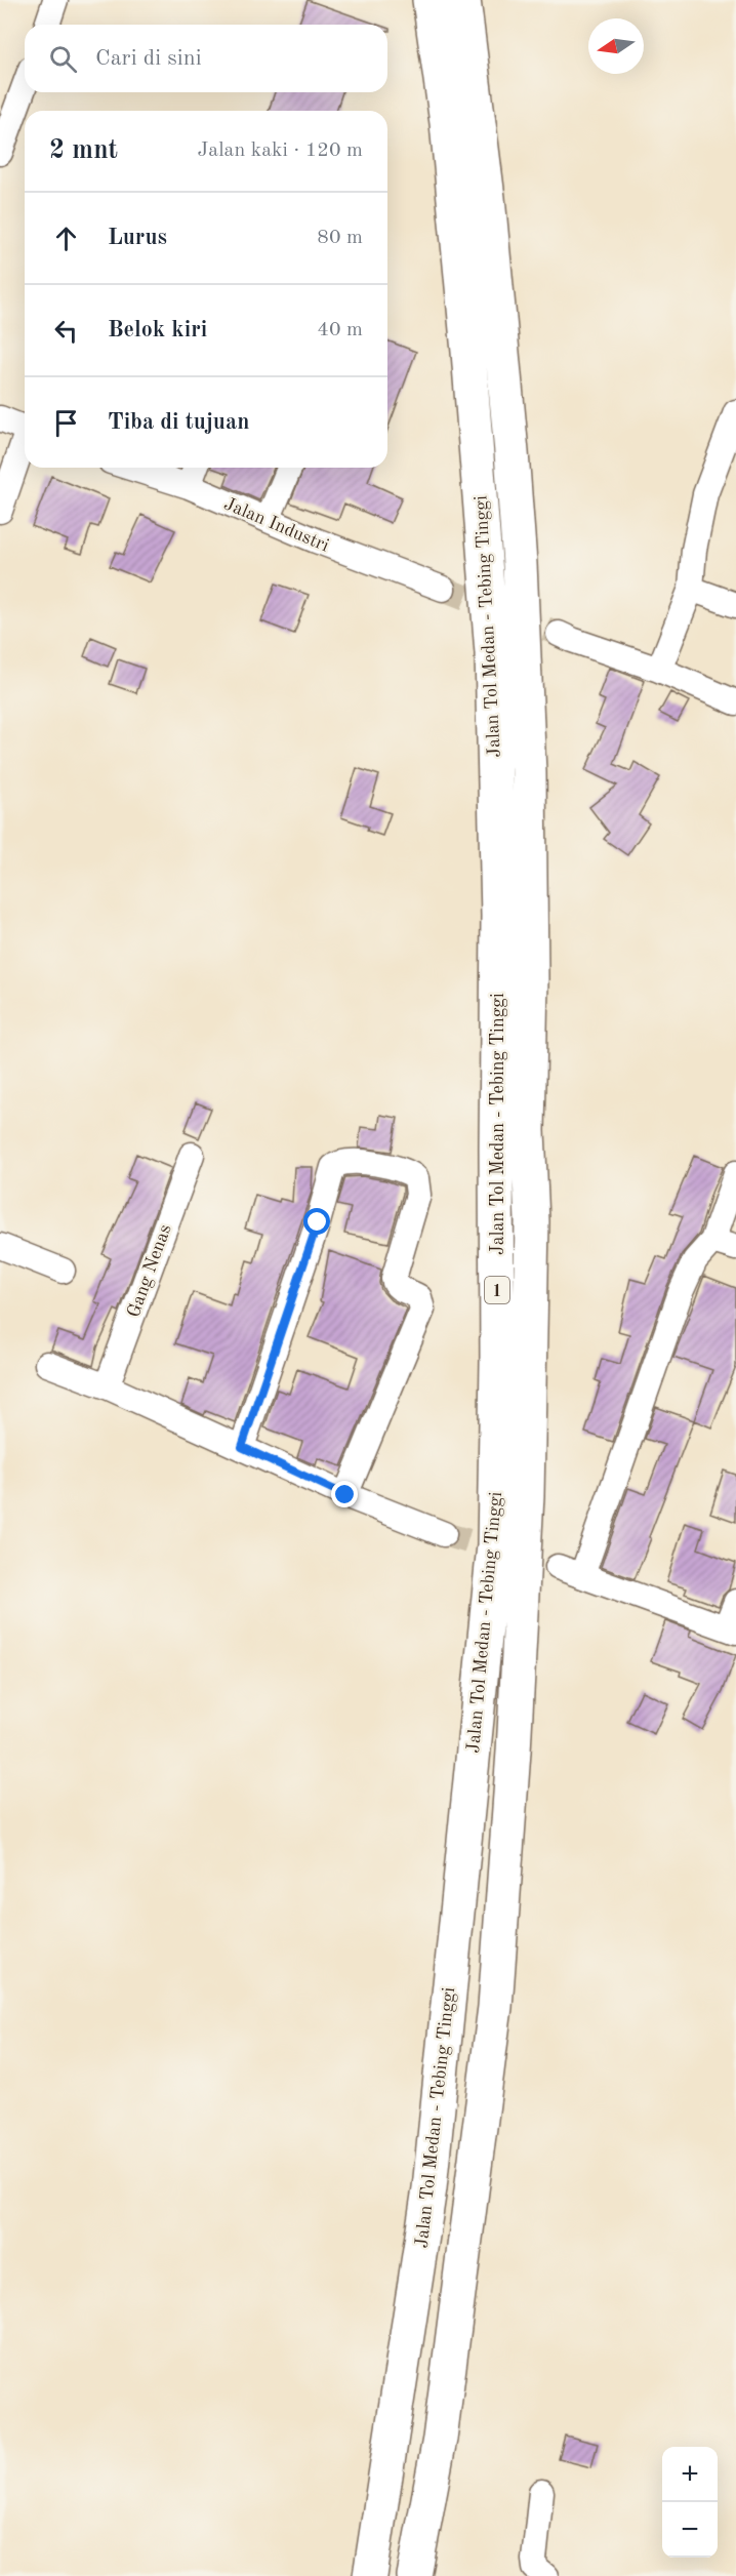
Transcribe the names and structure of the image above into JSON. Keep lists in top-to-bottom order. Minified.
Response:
{"streets":{"highway":["Jalan Tol Medan - Tebing Tinggi","1"],"street":["Jalan Industri","Gang Nenas"]},"north":"left","page":{"search":"Cari di sini","heading":["2 mnt","Jalan kaki · 120 m"],"list":[["Lurus","80 m"],["Belok kiri","40 m"],"Tiba di tujuan"],"map_buttons":["+","−"]}}
